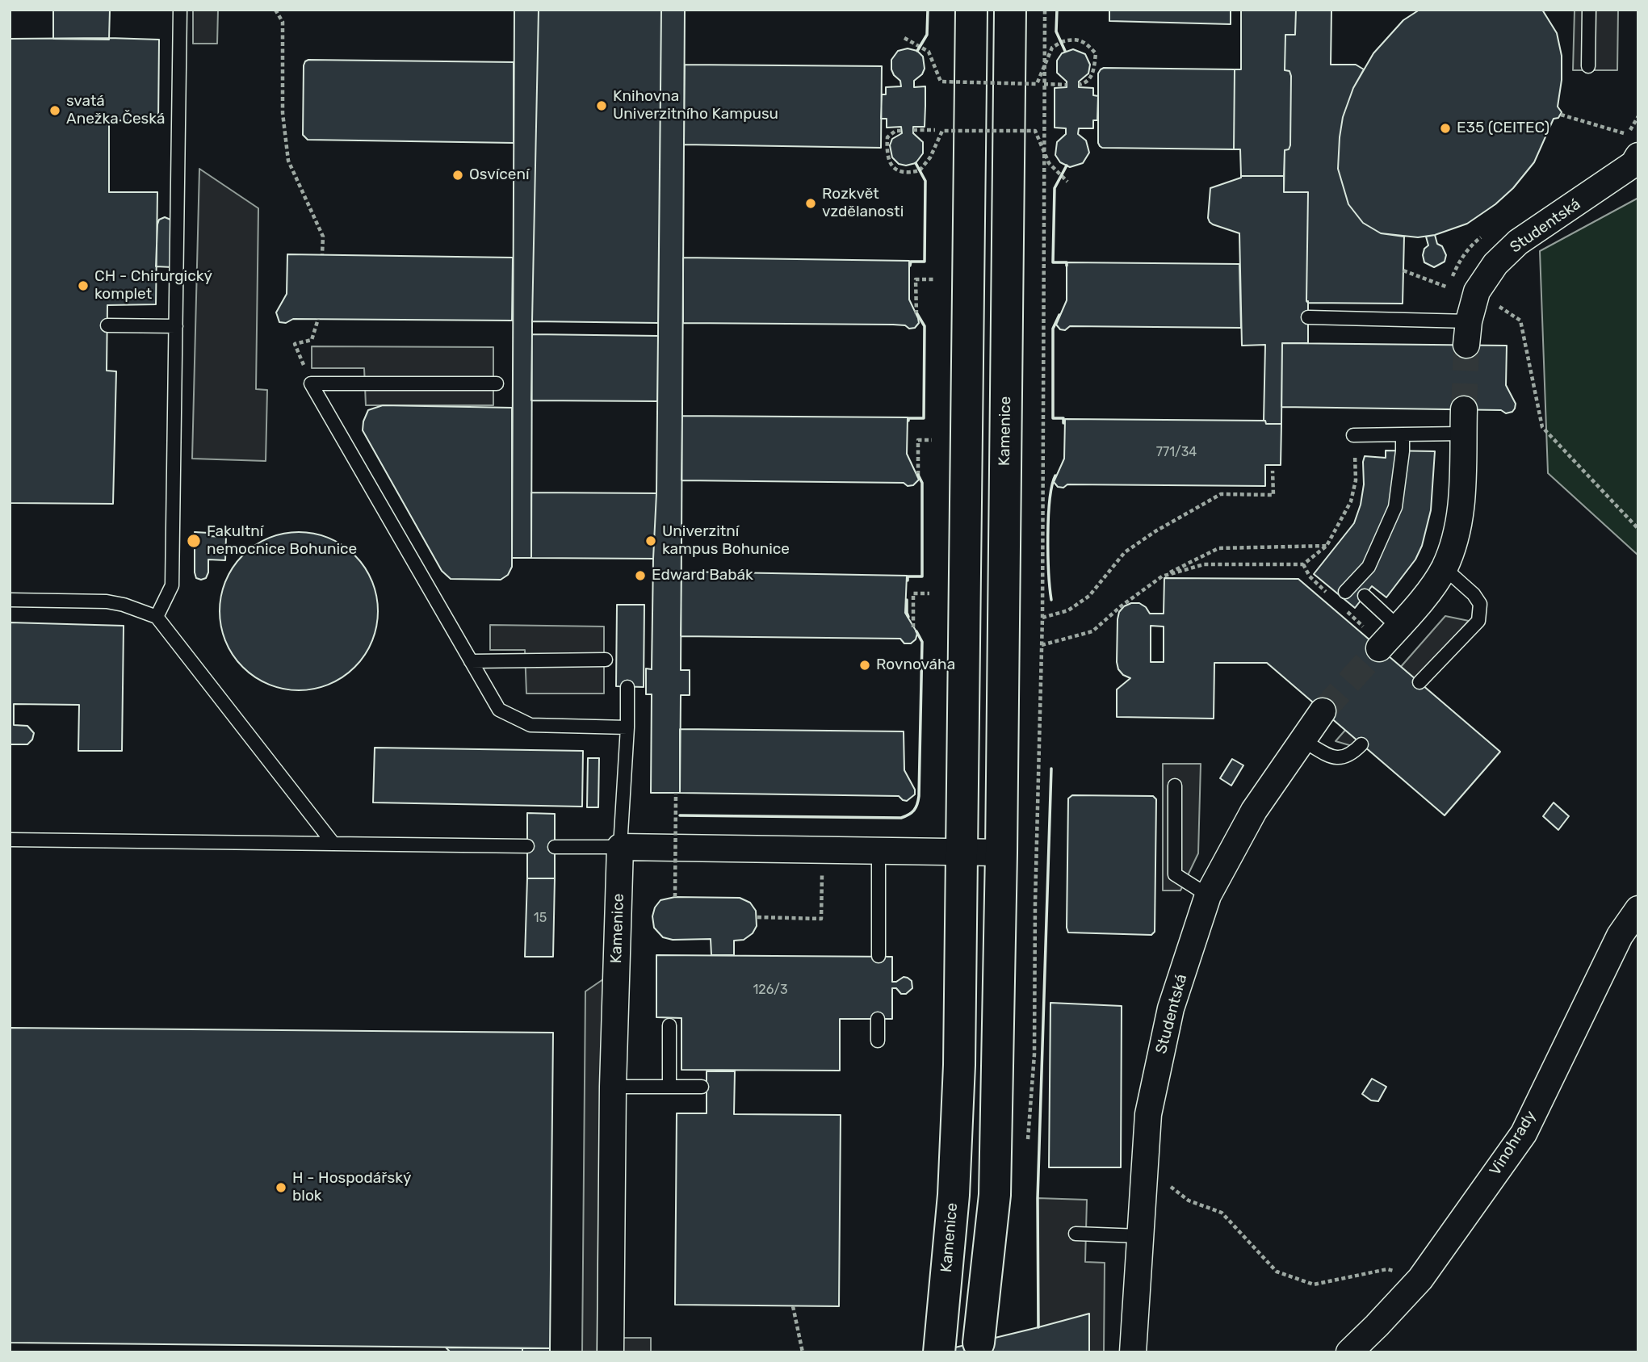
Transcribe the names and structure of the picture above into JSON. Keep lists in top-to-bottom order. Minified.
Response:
{"streets":{"street":["Studentská","Kamenice","Vinohrady"]},"places":["Knihovna Univerzitního Kampusu","svatá Anežka Česká","E35 (CEITEC)","Osvícení","Rozkvět vzdělanosti","CH - Chirurgický komplet","Fakultní nemocnice Bohunice","Univerzitní kampus Bohunice","Edward Babák","Rovnováha","H - Hospodářský blok"],"house_numbers":["771/34","15","126/3"]}
